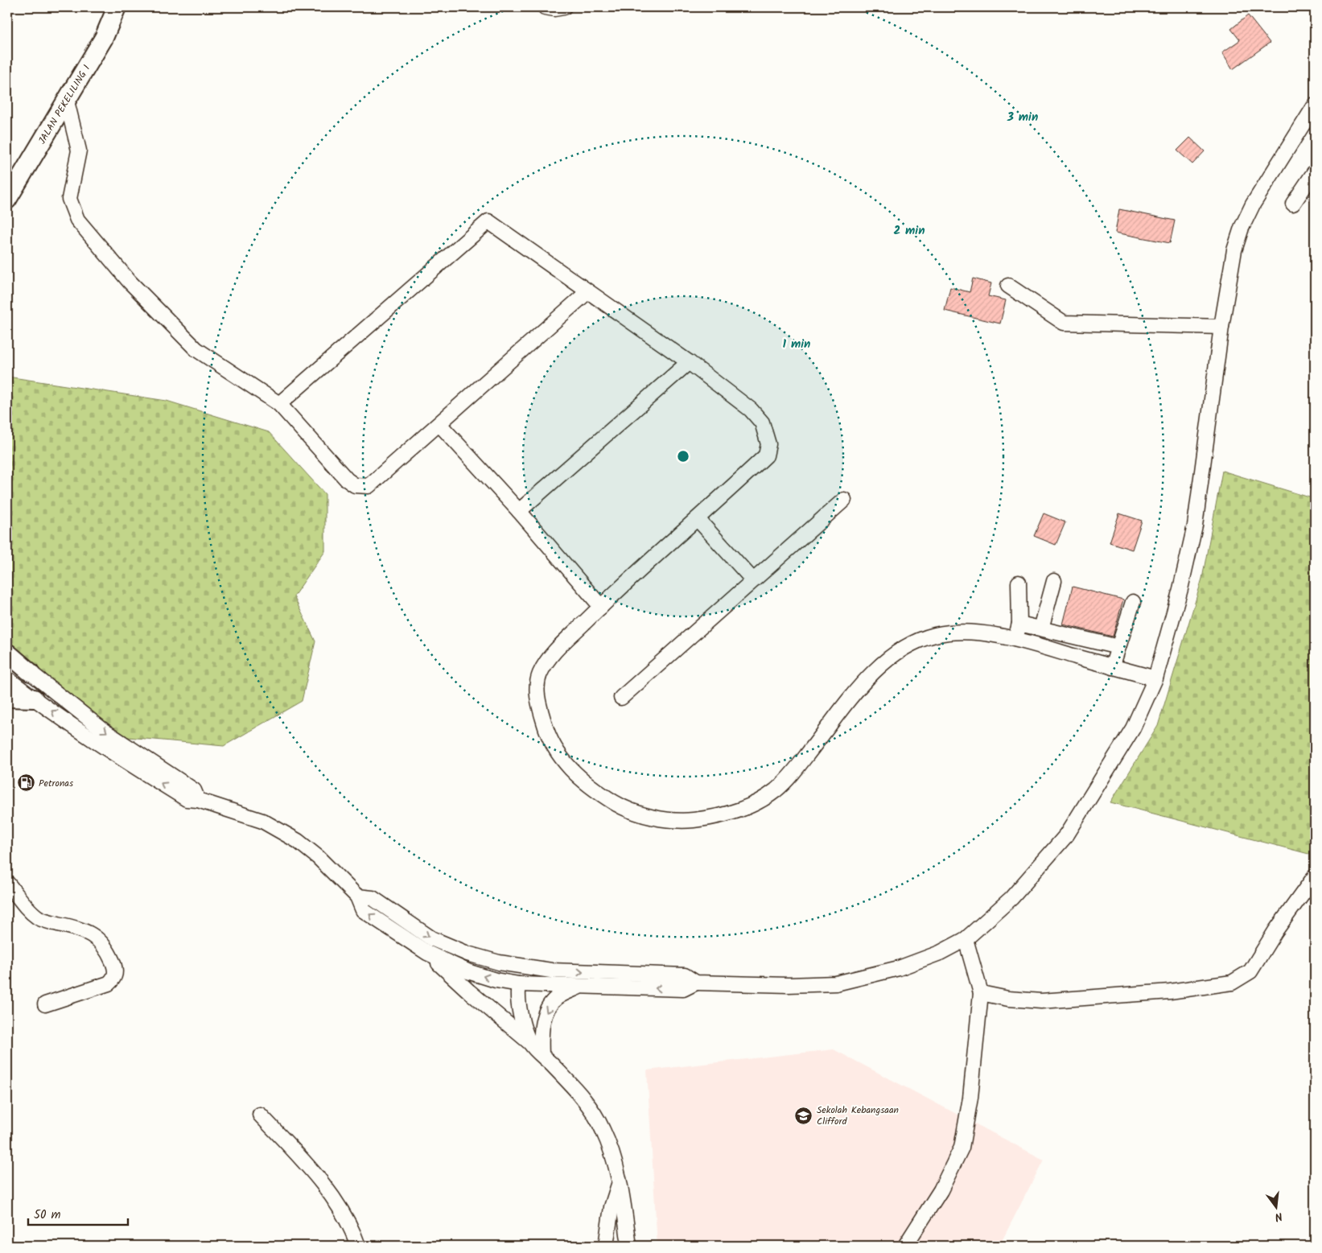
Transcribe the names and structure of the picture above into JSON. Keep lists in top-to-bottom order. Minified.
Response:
{"streets":{"main road":["JALAN PEKELILING 1"]},"places":{"fuel station":["Petronas"],"school or university":["Sekolah Kebangsaan Clifford"]},"scale_bar":"50 m","north":"bottom","rings":["3 min","2 min","1 min"]}
